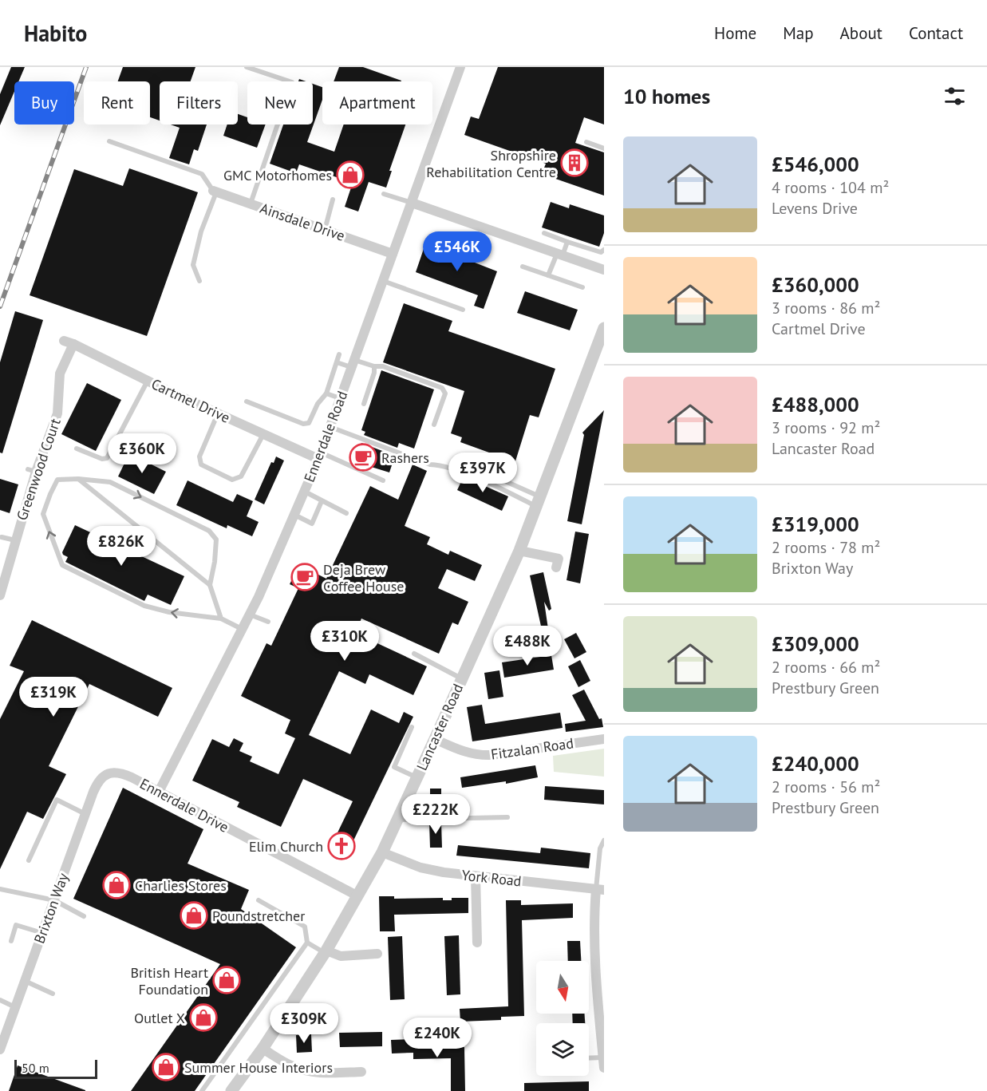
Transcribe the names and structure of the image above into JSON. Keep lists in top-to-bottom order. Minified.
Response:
{"streets":{"street":["Ainsdale Drive","Cartmel Drive","Ennerdale Road","Greenwood Court","Lancaster Road","Fitzalan Road","Ennerdale Drive","York Road","Brixton Way"]},"crossings":[["Ainsdale Drive","Ennerdale Road"],["Cartmel Drive","Ennerdale Road"],["Cartmel Drive","Greenwood Court"],["Ennerdale Road","Ennerdale Drive"],["Lancaster Road","Fitzalan Road"],["Lancaster Road","Ennerdale Drive"],["Lancaster Road","York Road"],["Ennerdale Drive","Brixton Way"]],"places":{"building":["Shropshire Rehabilitation Centre"],"shop":["GMC Motorhomes","Charlies Stores","Poundstretcher","British Heart Foundation","Outlet X","Summer House Interiors"],"cafe":["Rashers","Deja Brew Coffee House"],"church":["Elim Church"]},"scale_bar":"50 m","north":"bottom","page":{"header":"Habito","nav":["Home","Map","About","Contact"],"heading":"10 homes","chip":["Buy","Rent","Filters","New","Apartment"],"list":[{"name":"£546,000","note":"4 rooms · 104 m² · Levens Drive"},{"name":"£360,000","note":"3 rooms · 86 m² · Cartmel Drive"},{"name":"£488,000","note":"3 rooms · 92 m² · Lancaster Road"},{"name":"£319,000","note":"2 rooms · 78 m² · Brixton Way"},{"name":"£309,000","note":"2 rooms · 66 m² · Prestbury Green"},{"name":"£240,000","note":"2 rooms · 56 m² · Prestbury Green"}],"price":["£546K","£360K","£397K","£826K","£310K","£488K","£319K","£222K","£309K","£240K"],"scale":"50 m"}}
